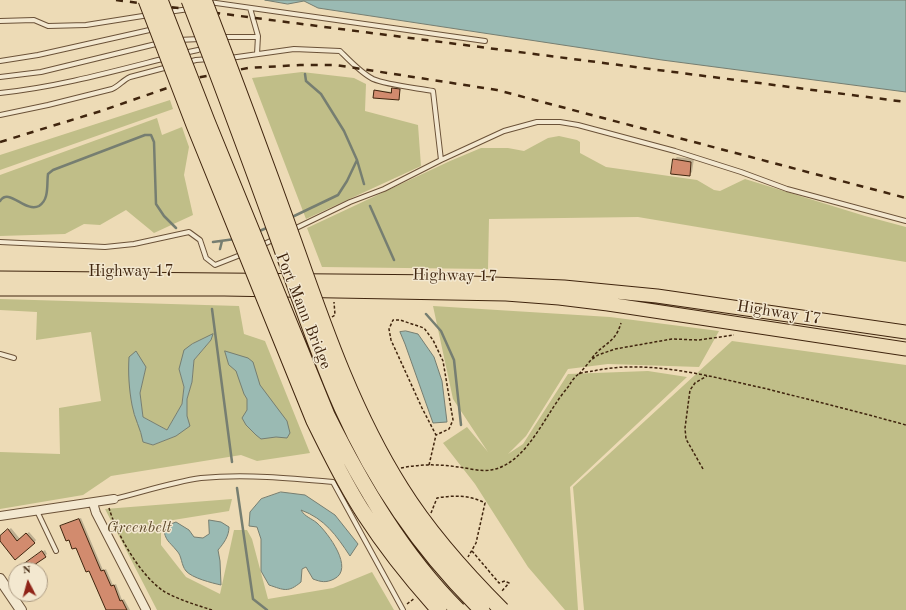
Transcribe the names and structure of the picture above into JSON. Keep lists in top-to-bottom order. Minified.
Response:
{"streets":{"highway":["Highway 17","Port Mann Bridge"]},"parks":["Greenbelt"],"north":"top"}
